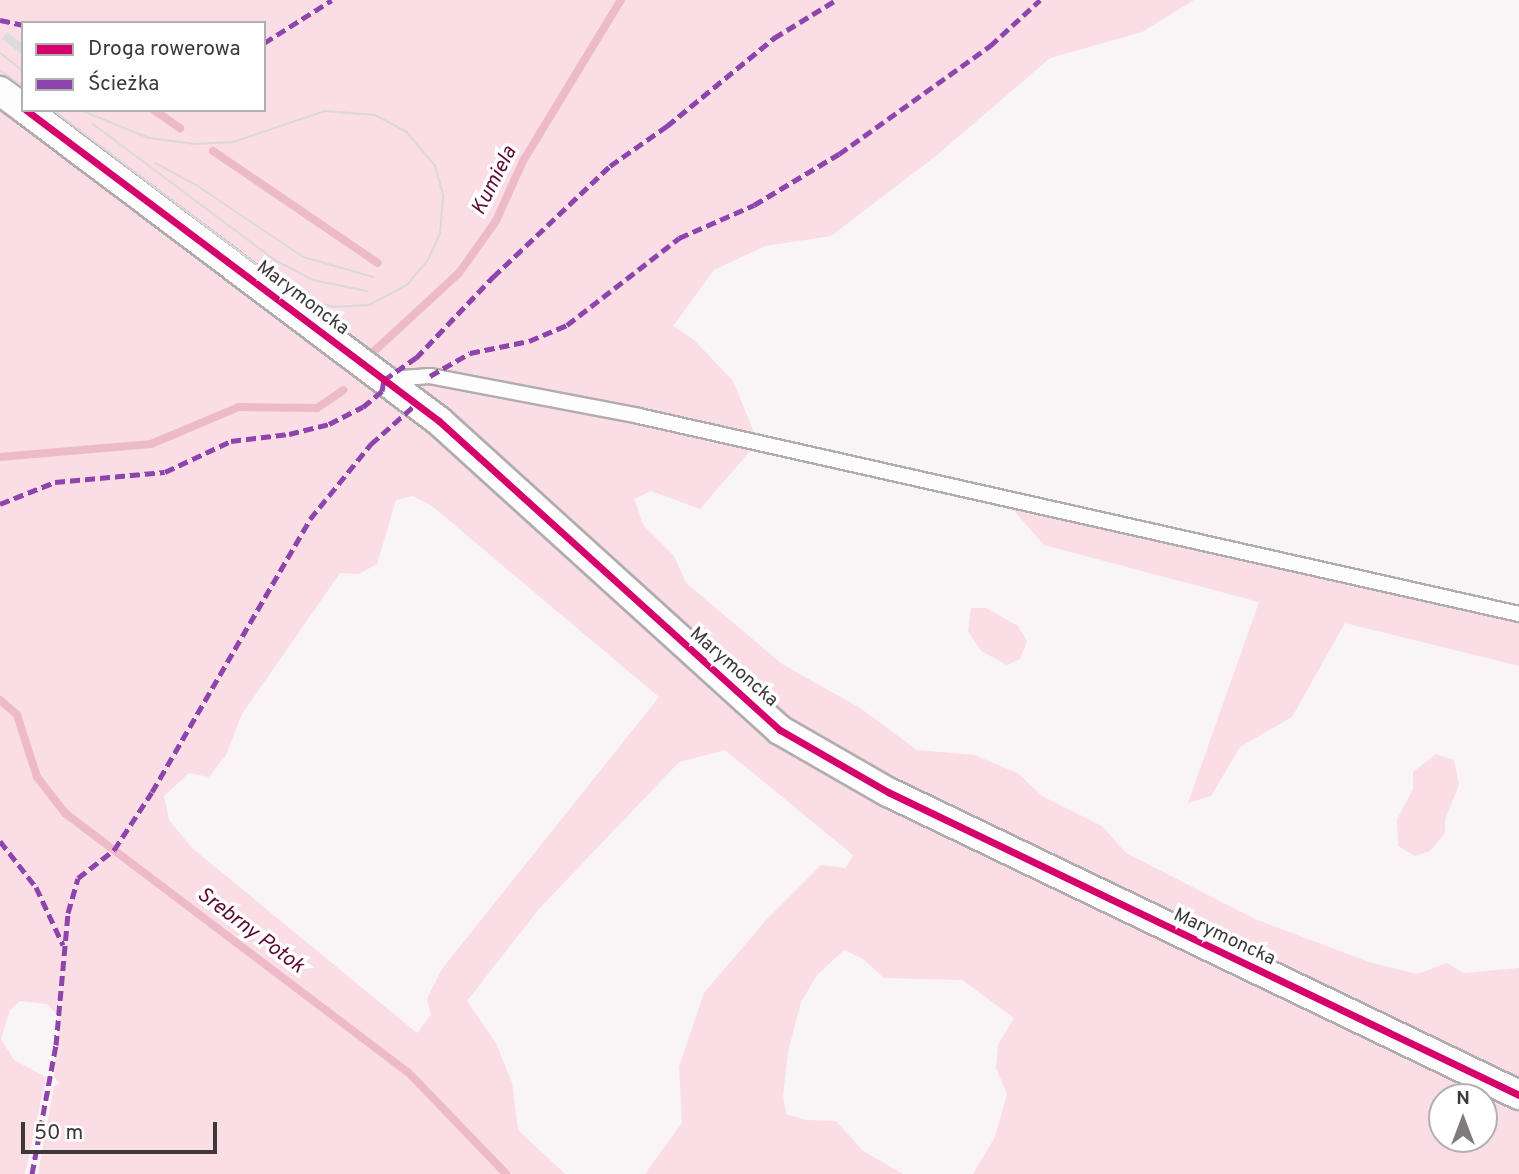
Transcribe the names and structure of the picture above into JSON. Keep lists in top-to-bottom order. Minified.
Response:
{"streets":{"street":["Marymoncka"]},"water":["Kumiela","Srebrny Potok"],"legend":["Droga rowerowa","Ścieżka"],"scale_bar":"50 m","north":"top"}
